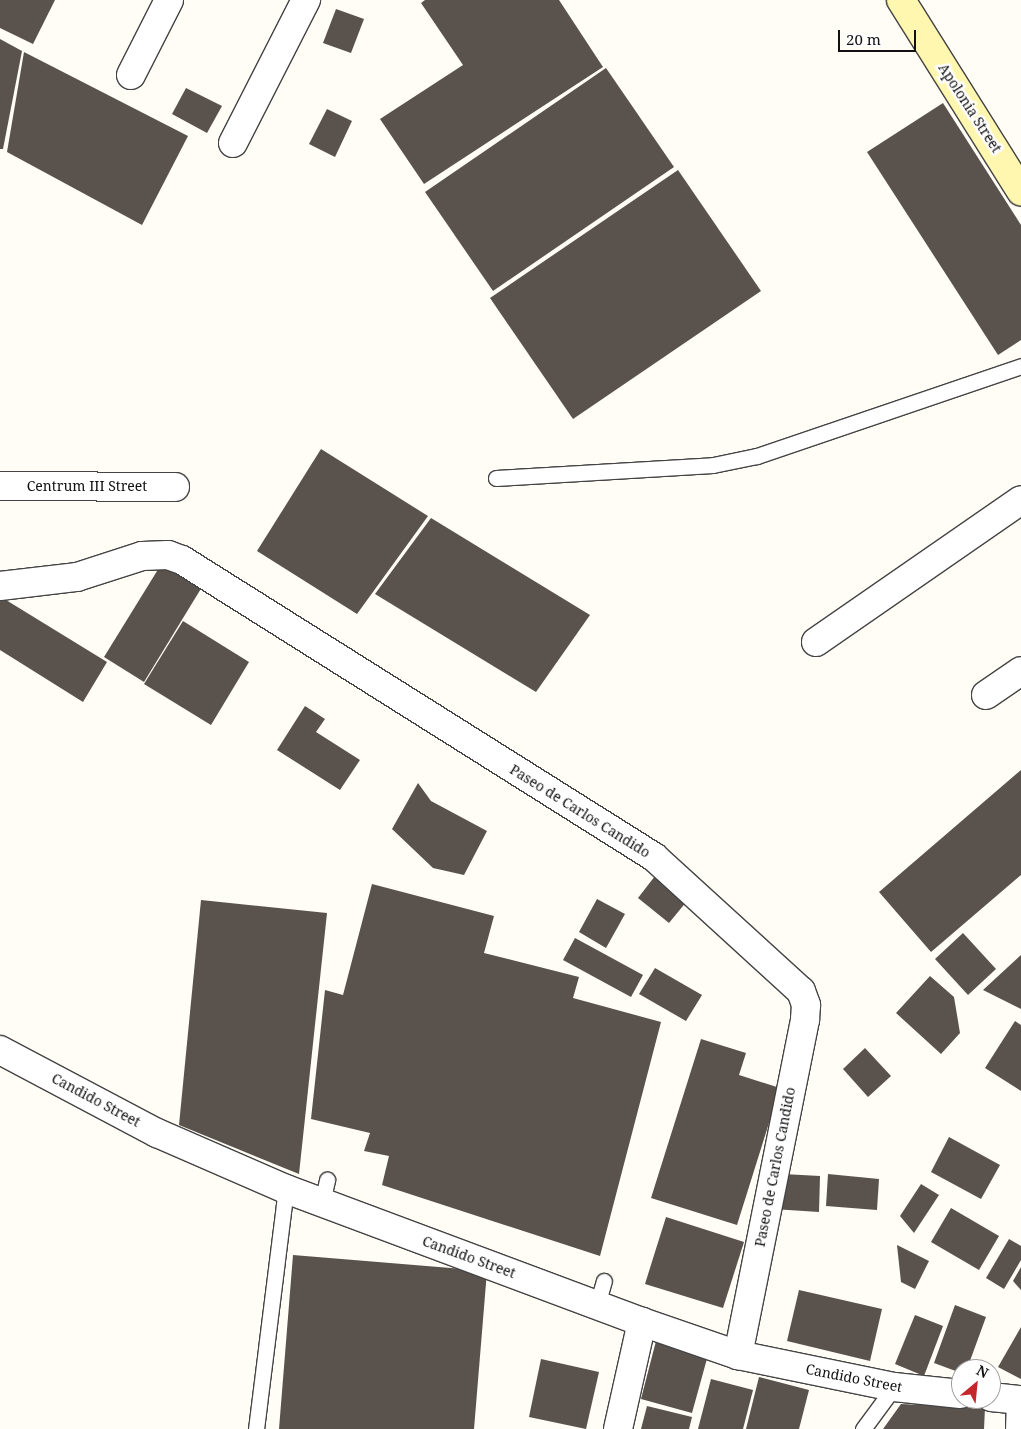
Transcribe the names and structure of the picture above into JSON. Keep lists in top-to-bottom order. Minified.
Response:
{"streets":{"main road":["Apolonia Street"],"street":["Centrum III Street","Paseo de Carlos Candido","Candido Street"]},"crossings":[["Paseo de Carlos Candido","Candido Street"]],"scale_bar":"20 m","north":"top right"}
